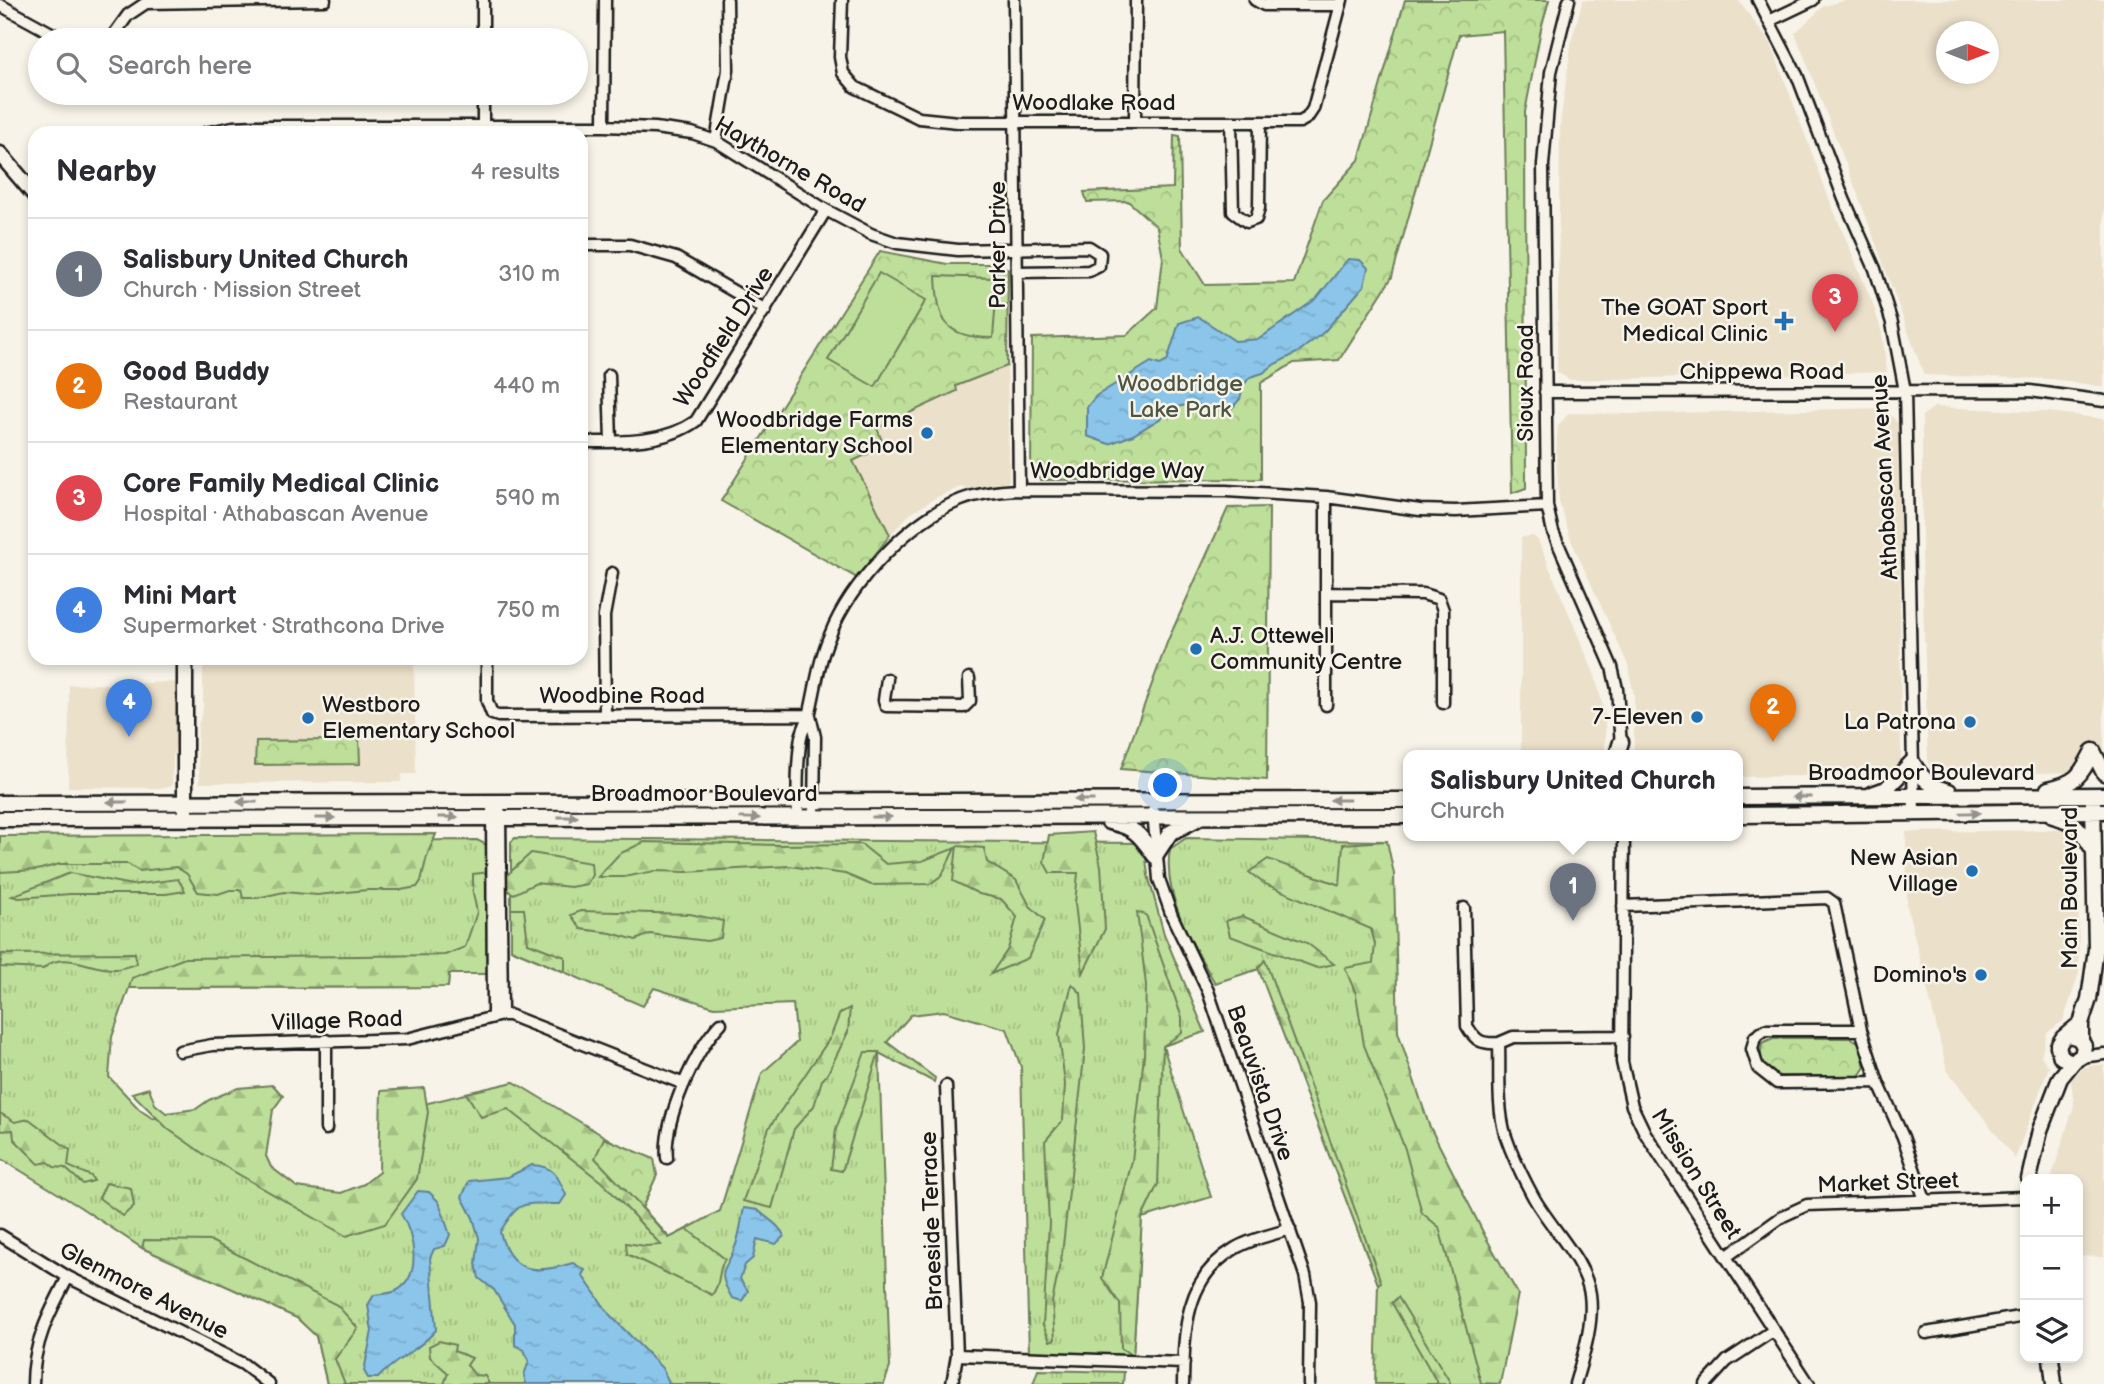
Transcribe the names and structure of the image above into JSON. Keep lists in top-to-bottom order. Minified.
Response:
{"streets":{"main road":["Broadmoor Boulevard","Main Boulevard"],"street":["Woodlake Road","Haythorne Road","Parker Drive","Woodfield Drive","Chippewa Road","Sioux Road","Woodbridge Way","Athabascan Avenue","Woodbine Road","Village Road","Beauvista Drive","Mission Street","Market Street","Braeside Terrace","Glenmore Avenue"]},"crossings":[["Woodlake Road","Parker Drive"],["Haythorne Road","Parker Drive"],["Haythorne Road","Woodfield Drive"],["Parker Drive","Woodbridge Way"],["Chippewa Road","Sioux Road"],["Chippewa Road","Athabascan Avenue"],["Sioux Road","Woodbridge Way"],["Woodbridge Way","Woodbine Road"],["Woodbridge Way","Broadmoor Boulevard"],["Athabascan Avenue","Broadmoor Boulevard"],["Broadmoor Boulevard","Main Boulevard"],["Broadmoor Boulevard","Beauvista Drive"],["Mission Street","Market Street"]],"parks":["Woodbridge Lake Park"],"places":{"health":["The GOAT Sport Medical Clinic"],"other":["Woodbridge Farms Elementary School","A.J. Ottewell Community Centre","7-Eleven","Westboro Elementary School","La Patrona","New Asian Village","Domino's"]},"north":"right","page":{"search":"Search here","heading":["Nearby","4 results"],"list":[{"mark":"1","name":"Salisbury United Church","note":"Church · Mission Street","value":"310 m"},{"mark":"2","name":"Good Buddy","note":"Restaurant","value":"440 m"},{"mark":"3","name":"Core Family Medical Clinic","note":"Hospital · Athabascan Avenue","value":"590 m"},{"mark":"4","name":"Mini Mart","note":"Supermarket · Strathcona Drive","value":"750 m"}],"pins":["3","4","2","1"],"popup":["Salisbury United Church","Church"],"map_buttons":["+","−"]}}
